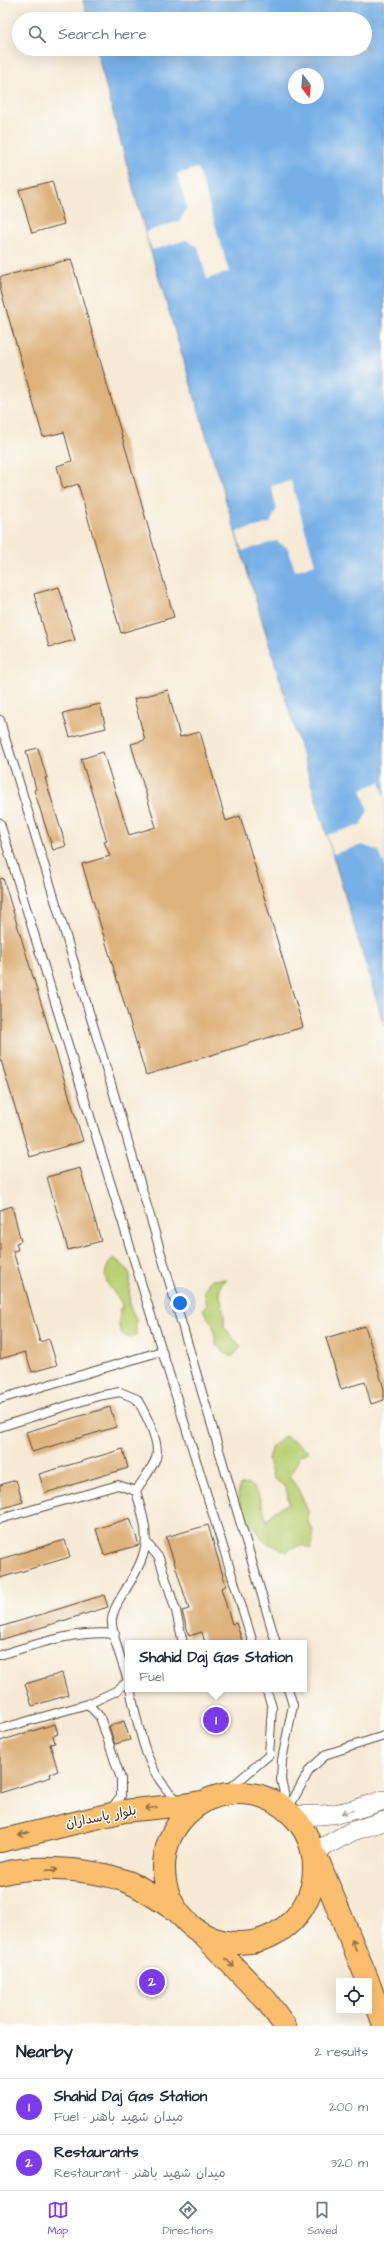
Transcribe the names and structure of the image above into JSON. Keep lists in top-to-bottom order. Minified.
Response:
{"streets":{"highway":["بلوار پاسداران"]},"one_way":["بلوار پاسداران"],"north":"bottom","page":{"search":"Search here","popup":["Shahid Daj Gas Station","Fuel"],"pins":["1","2"],"heading":["Nearby","2 results"],"list":[{"mark":"1","name":"Shahid Daj Gas Station","note":"Fuel · میدان شهید باهنر","value":"200 m"},{"mark":"2","name":"Restaurants","note":"Restaurant · میدان شهید باهنر","value":"320 m"}],"nav":["Map","Directions","Saved"]}}
